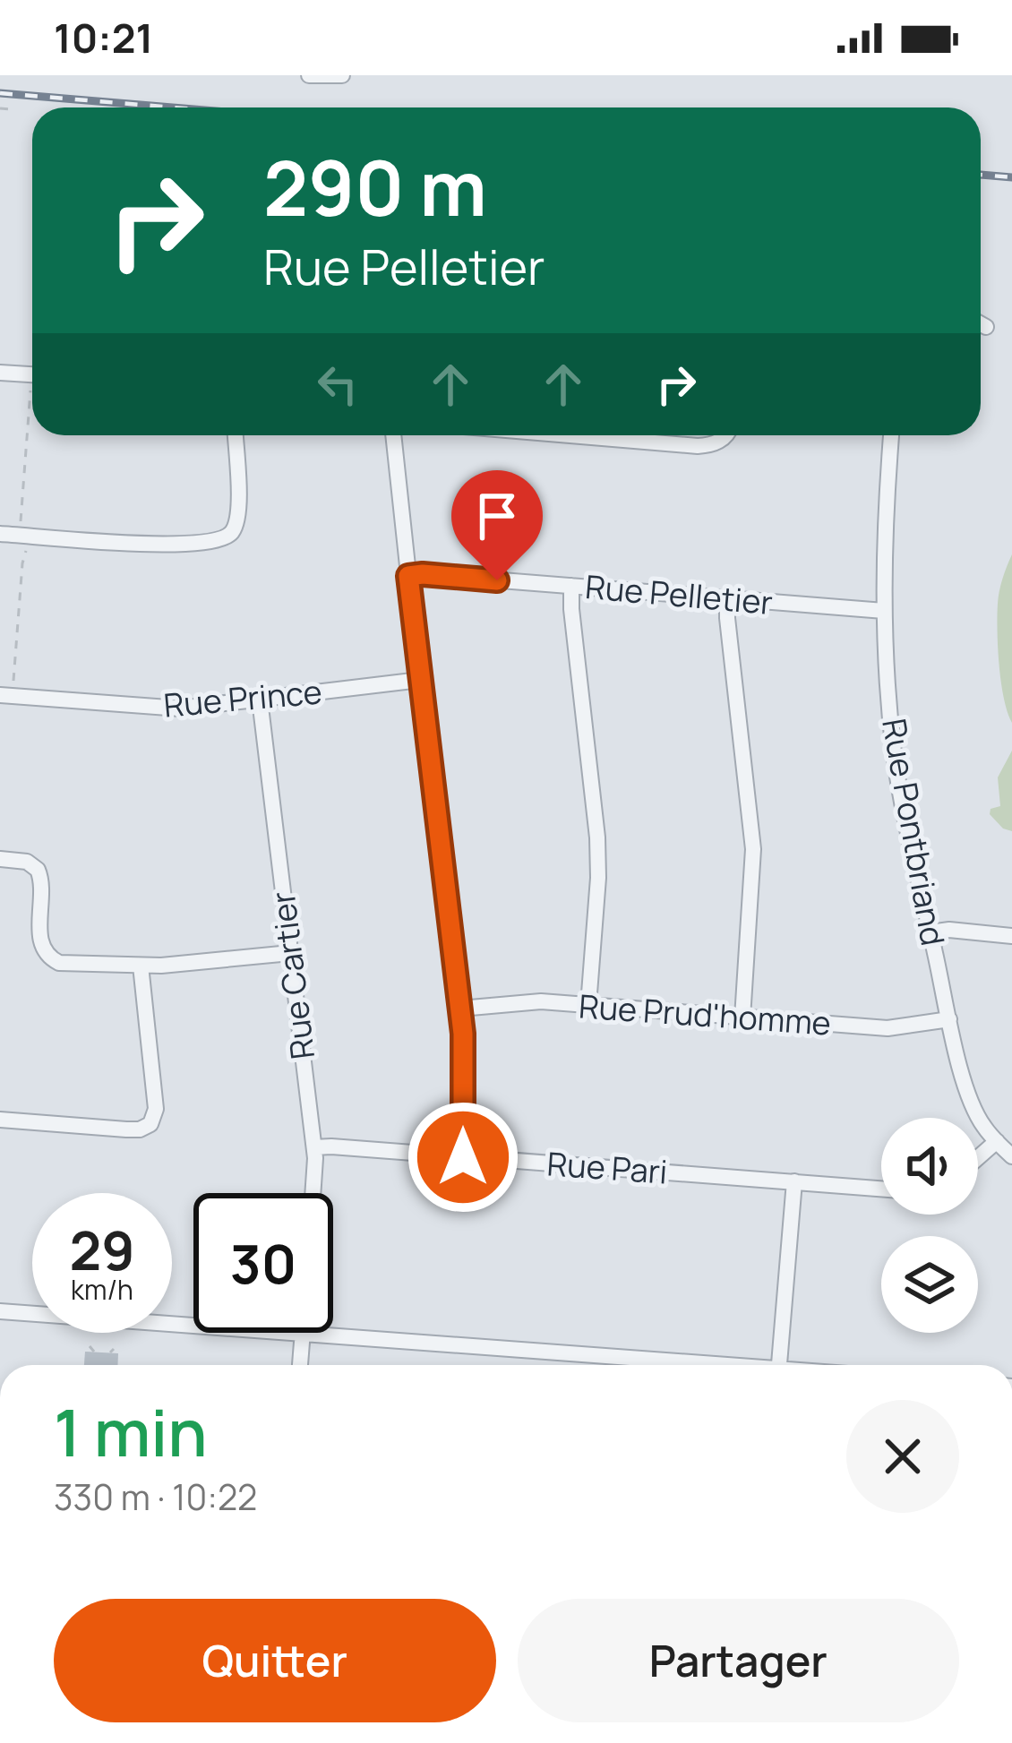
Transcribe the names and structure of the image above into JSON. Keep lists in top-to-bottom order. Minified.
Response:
{"streets":{"street":["Rue Pelletier","Rue Prince","Rue Pontbriand","Rue Cartier","Rue Prud'homme","Rue Pari"]},"crossings":[["Rue Pelletier","Rue Pontbriand"],["Rue Prince","Rue Cartier"],["Rue Pontbriand","Rue Prud'homme"],["Rue Cartier","Rue Pari"]],"page":{"status":"10:21","turn":["290 m","Rue Pelletier"],"speed":"29 km/h","limit":"30","heading":["1 min","330 m · 10:22"],"buttons":["Quitter","Partager"]}}
